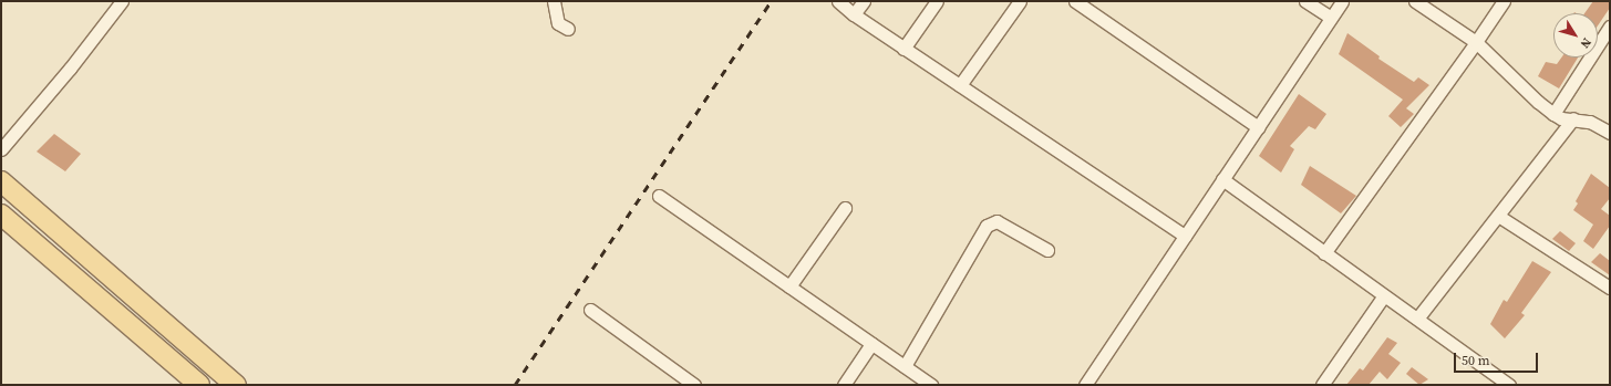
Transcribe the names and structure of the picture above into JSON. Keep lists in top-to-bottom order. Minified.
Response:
{"scale_bar":"50 m","north":"bottom right"}
